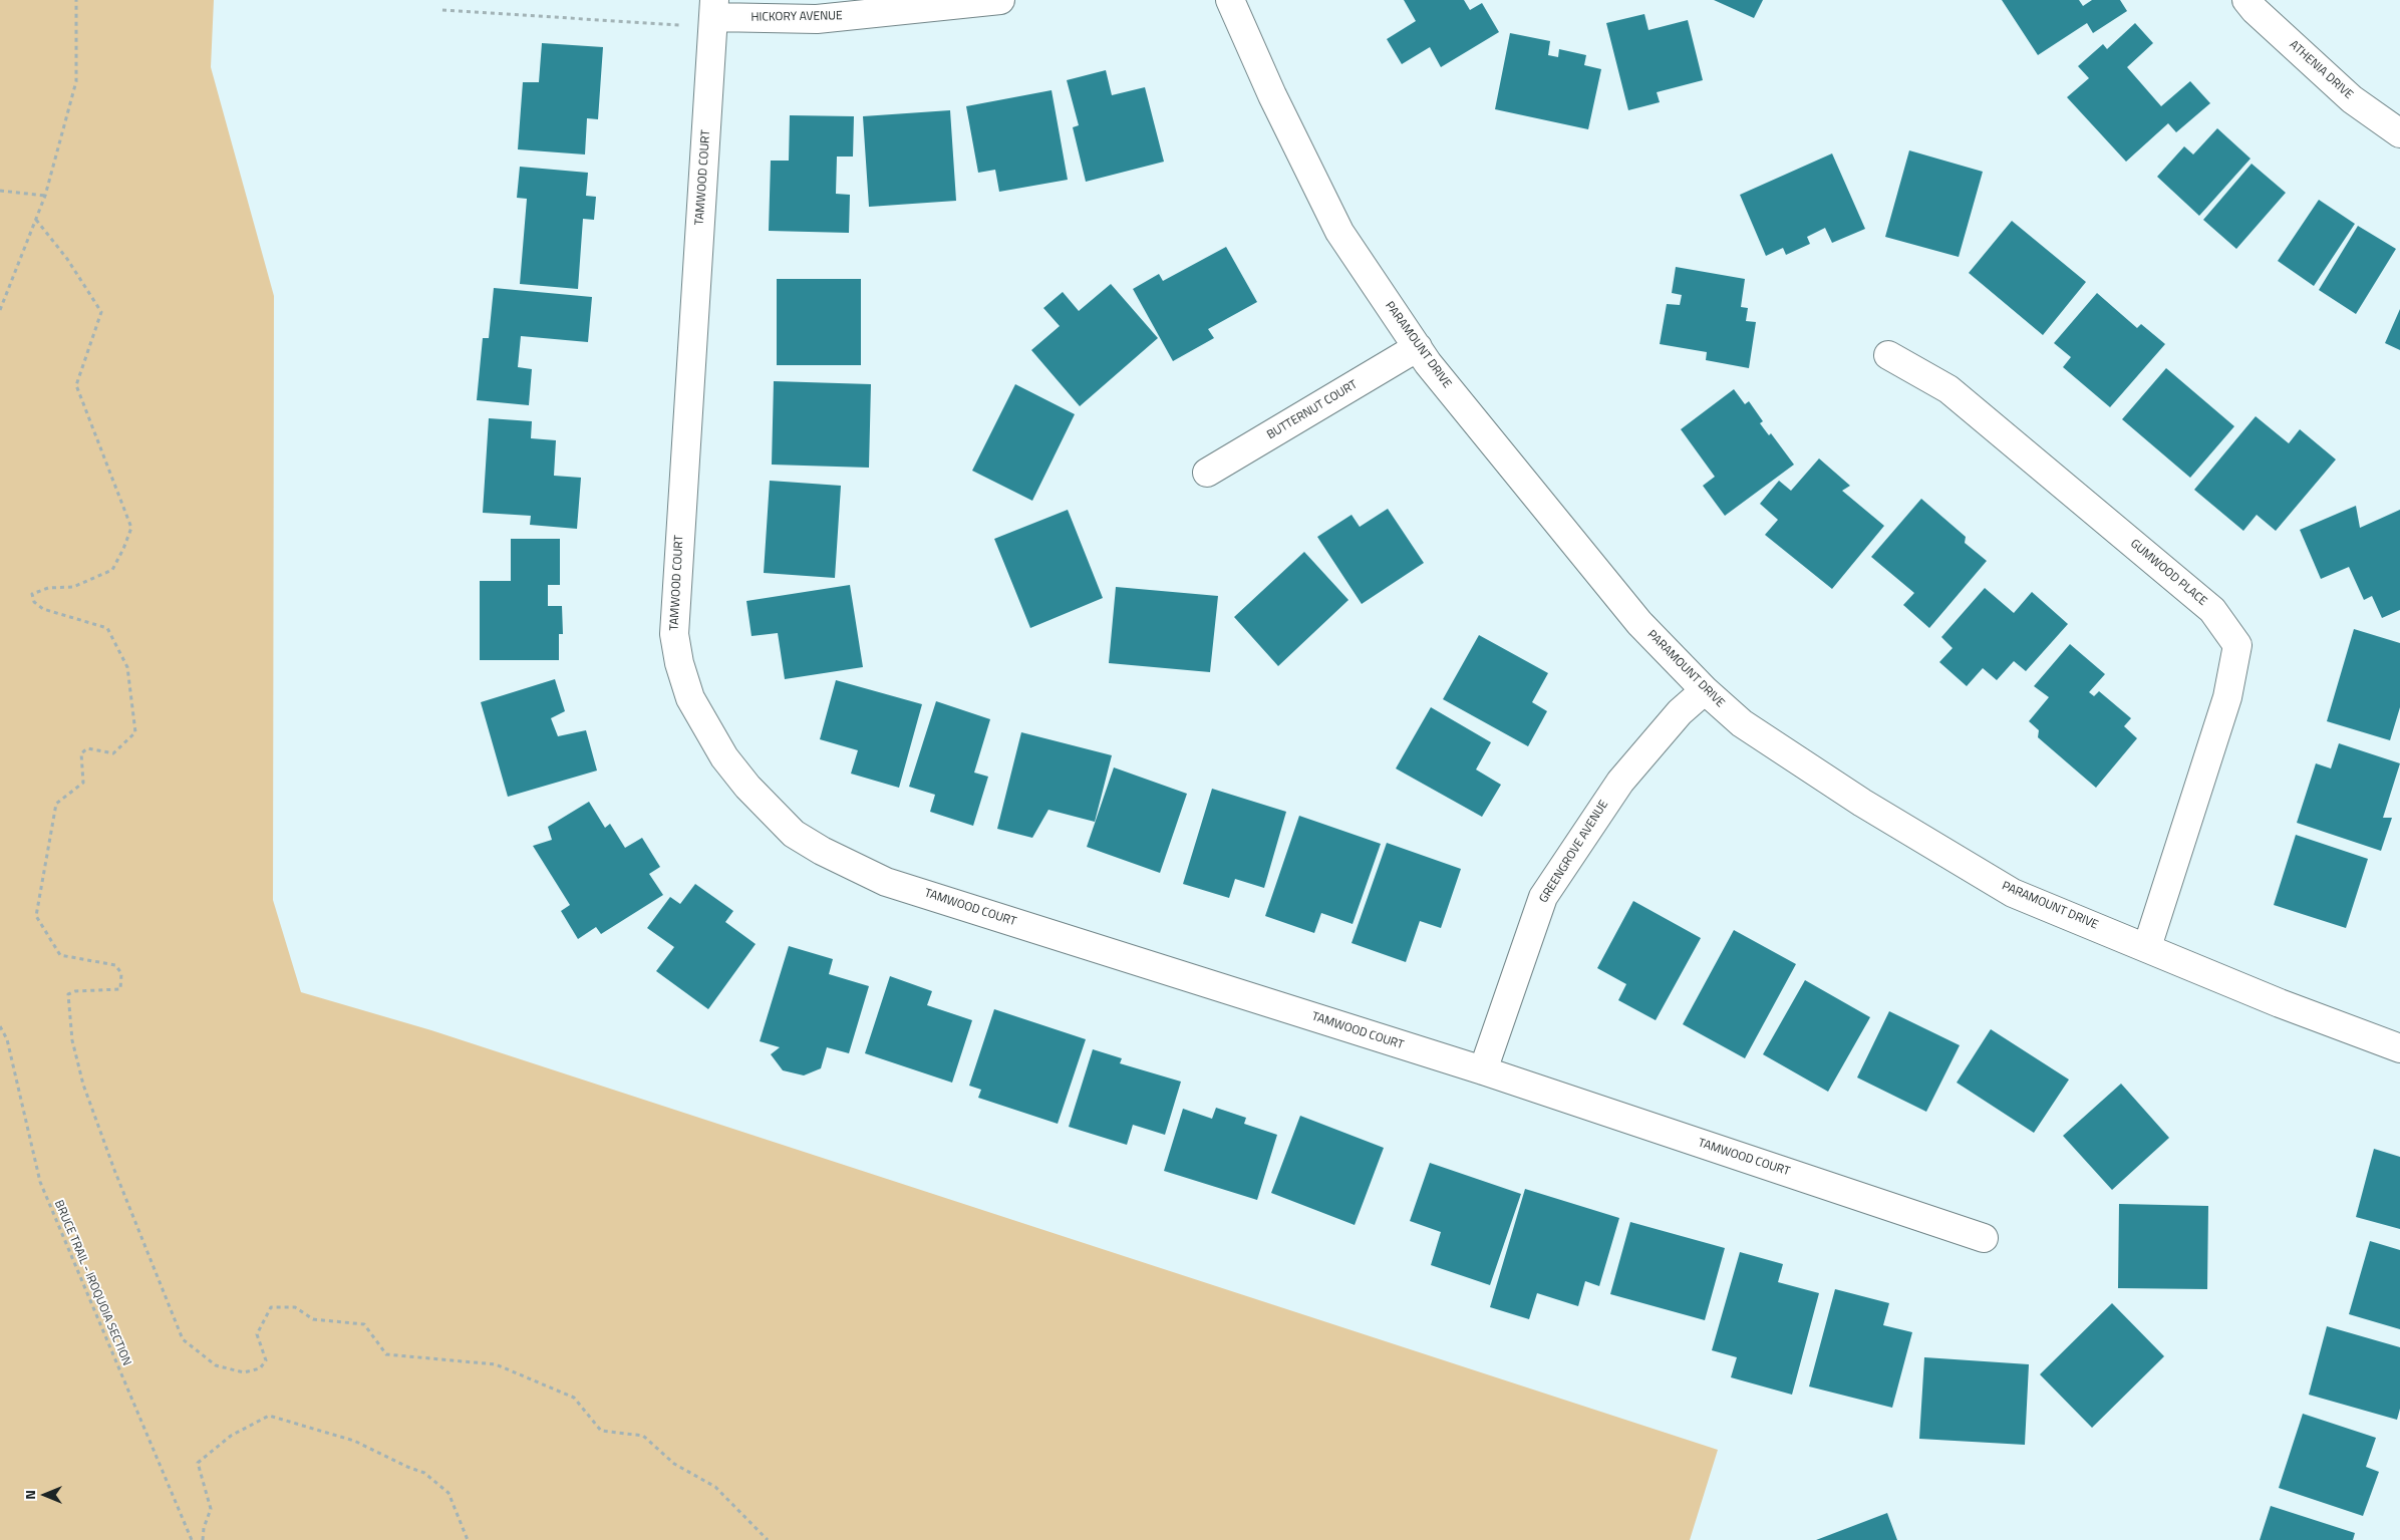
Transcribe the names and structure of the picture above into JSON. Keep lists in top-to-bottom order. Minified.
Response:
{"streets":{"street":["HICKORY AVENUE","ATHENIA DRIVE","TAMWOOD COURT","PARAMOUNT DRIVE","BUTTERNUT COURT","GUMWOOD PLACE","GREENGROVE AVENUE"],"path":["BRUCE TRAIL - IROQUOIA SECTION"]},"crossings":[["HICKORY AVENUE","TAMWOOD COURT"],["TAMWOOD COURT","GREENGROVE AVENUE"],["PARAMOUNT DRIVE","BUTTERNUT COURT"],["PARAMOUNT DRIVE","GUMWOOD PLACE"],["PARAMOUNT DRIVE","GREENGROVE AVENUE"]],"north":"left"}
